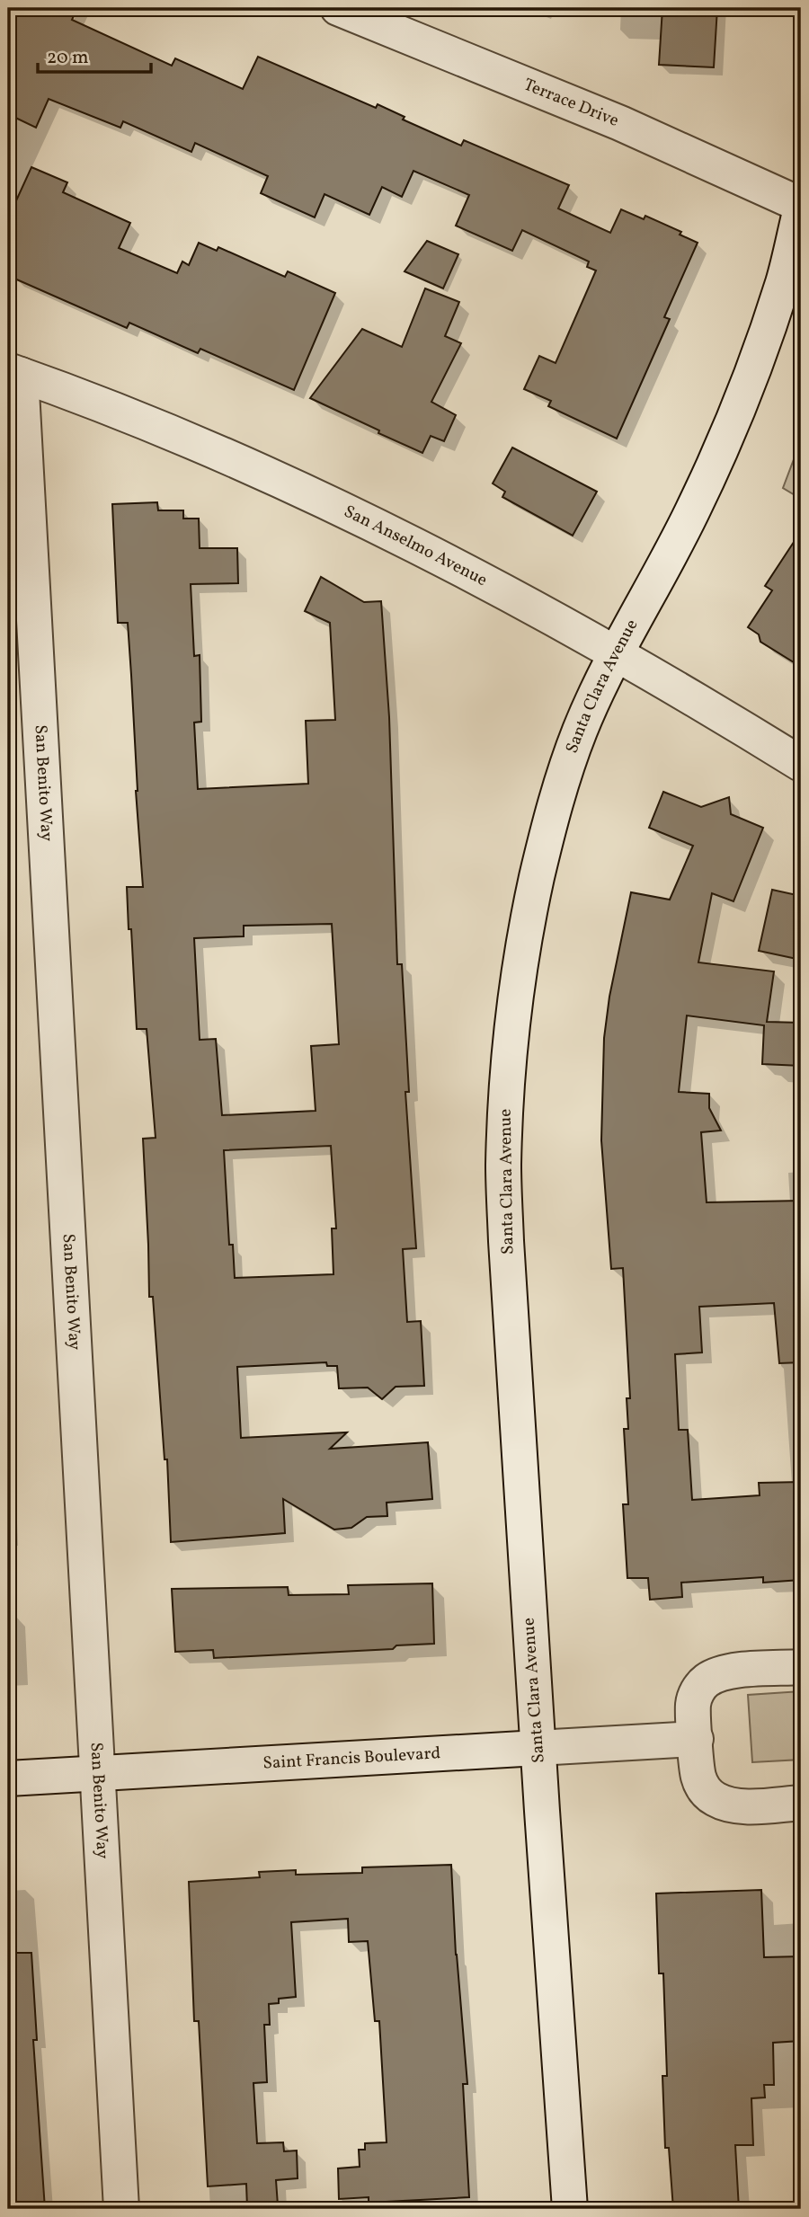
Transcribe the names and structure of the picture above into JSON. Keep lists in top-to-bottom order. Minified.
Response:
{"streets":{"street":["Terrace Drive","San Anselmo Avenue","Santa Clara Avenue","San Benito Way","Saint Francis Boulevard"]},"crossings":[["Terrace Drive","Santa Clara Avenue"],["San Anselmo Avenue","Santa Clara Avenue"],["San Anselmo Avenue","San Benito Way"],["Santa Clara Avenue","Saint Francis Boulevard"],["San Benito Way","Saint Francis Boulevard"]],"scale_bar":"20 m"}
